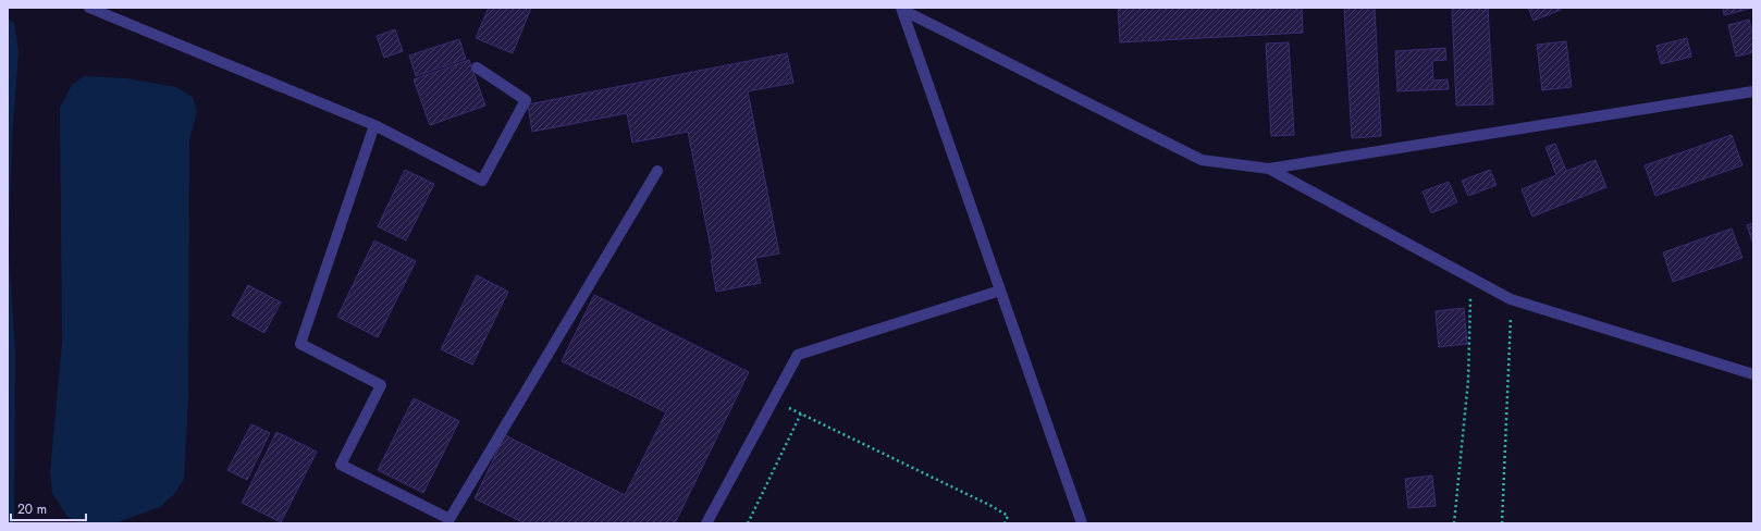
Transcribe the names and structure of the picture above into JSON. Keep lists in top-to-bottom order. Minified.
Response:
{"scale_bar":"20 m"}
